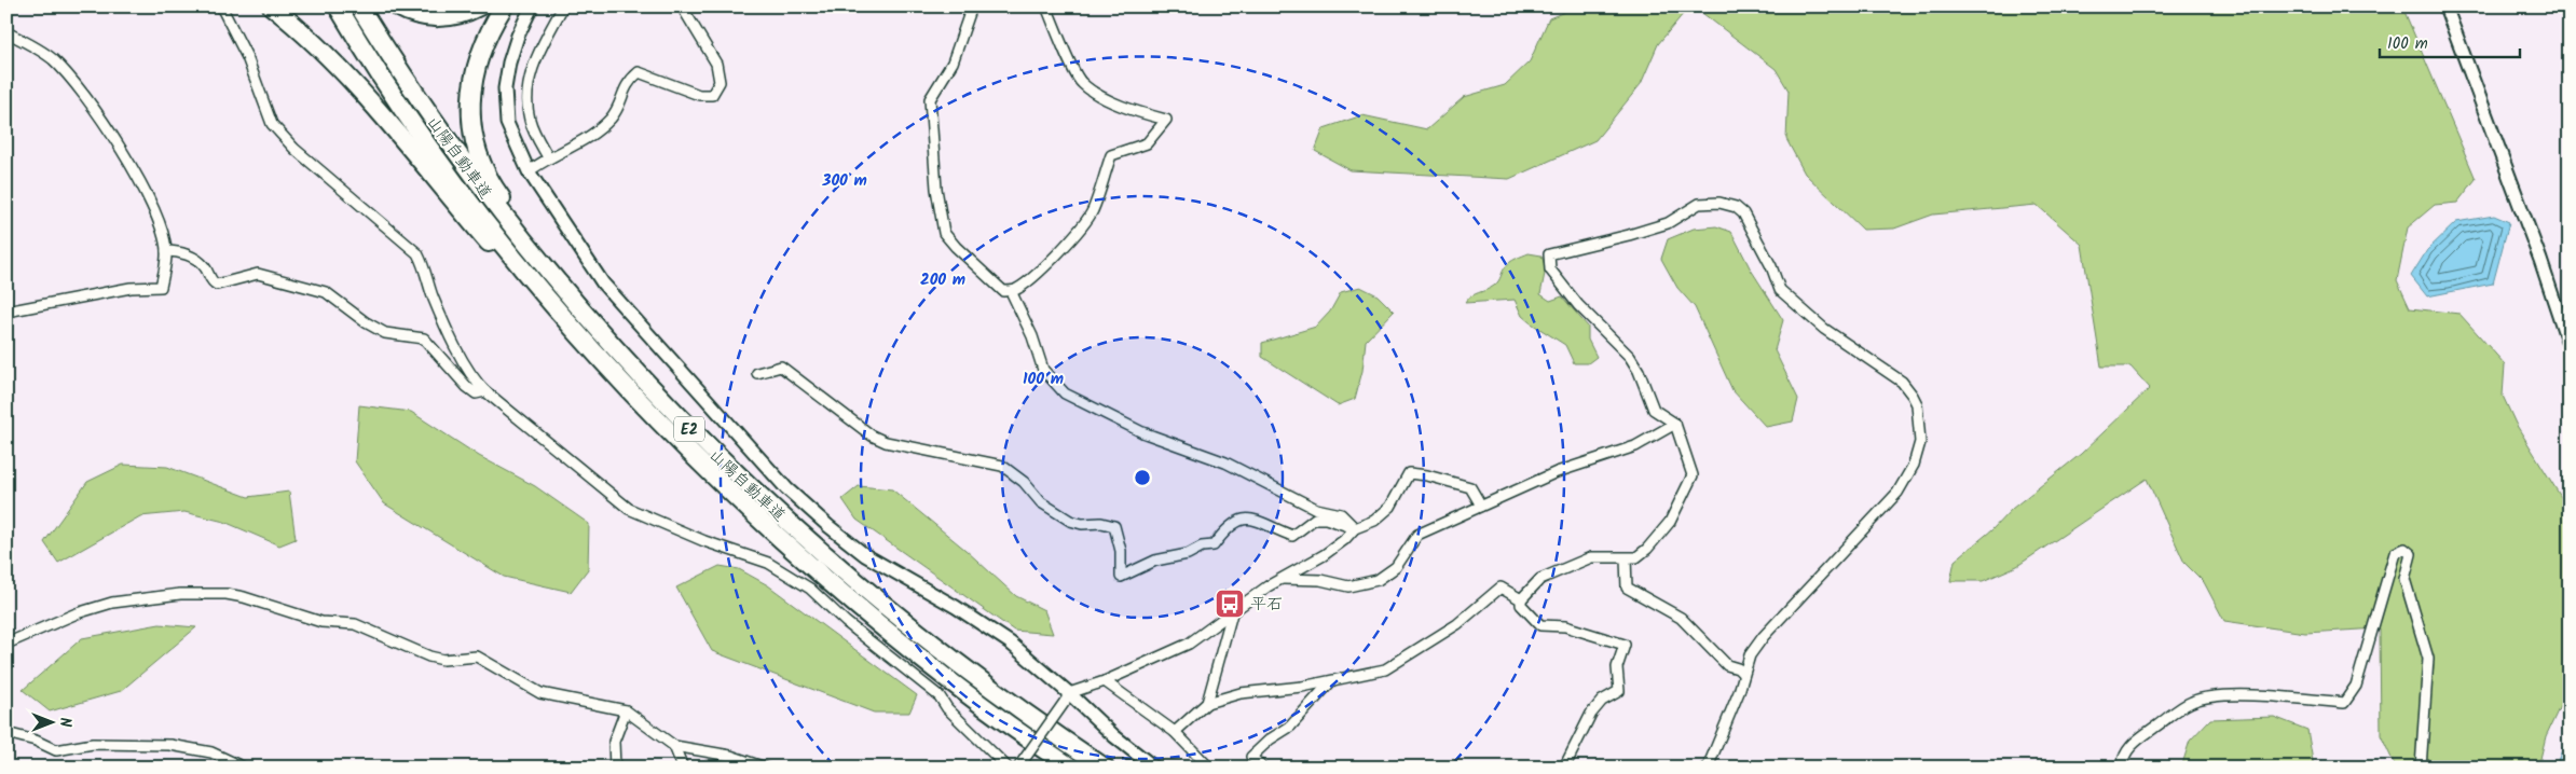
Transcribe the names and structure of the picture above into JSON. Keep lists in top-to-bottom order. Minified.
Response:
{"streets":{"highway":["山陽自動車道","E2"]},"places":{"bus stop":["平石"]},"scale_bar":"100 m","north":"right","rings":["300 m","200 m","100 m"]}
